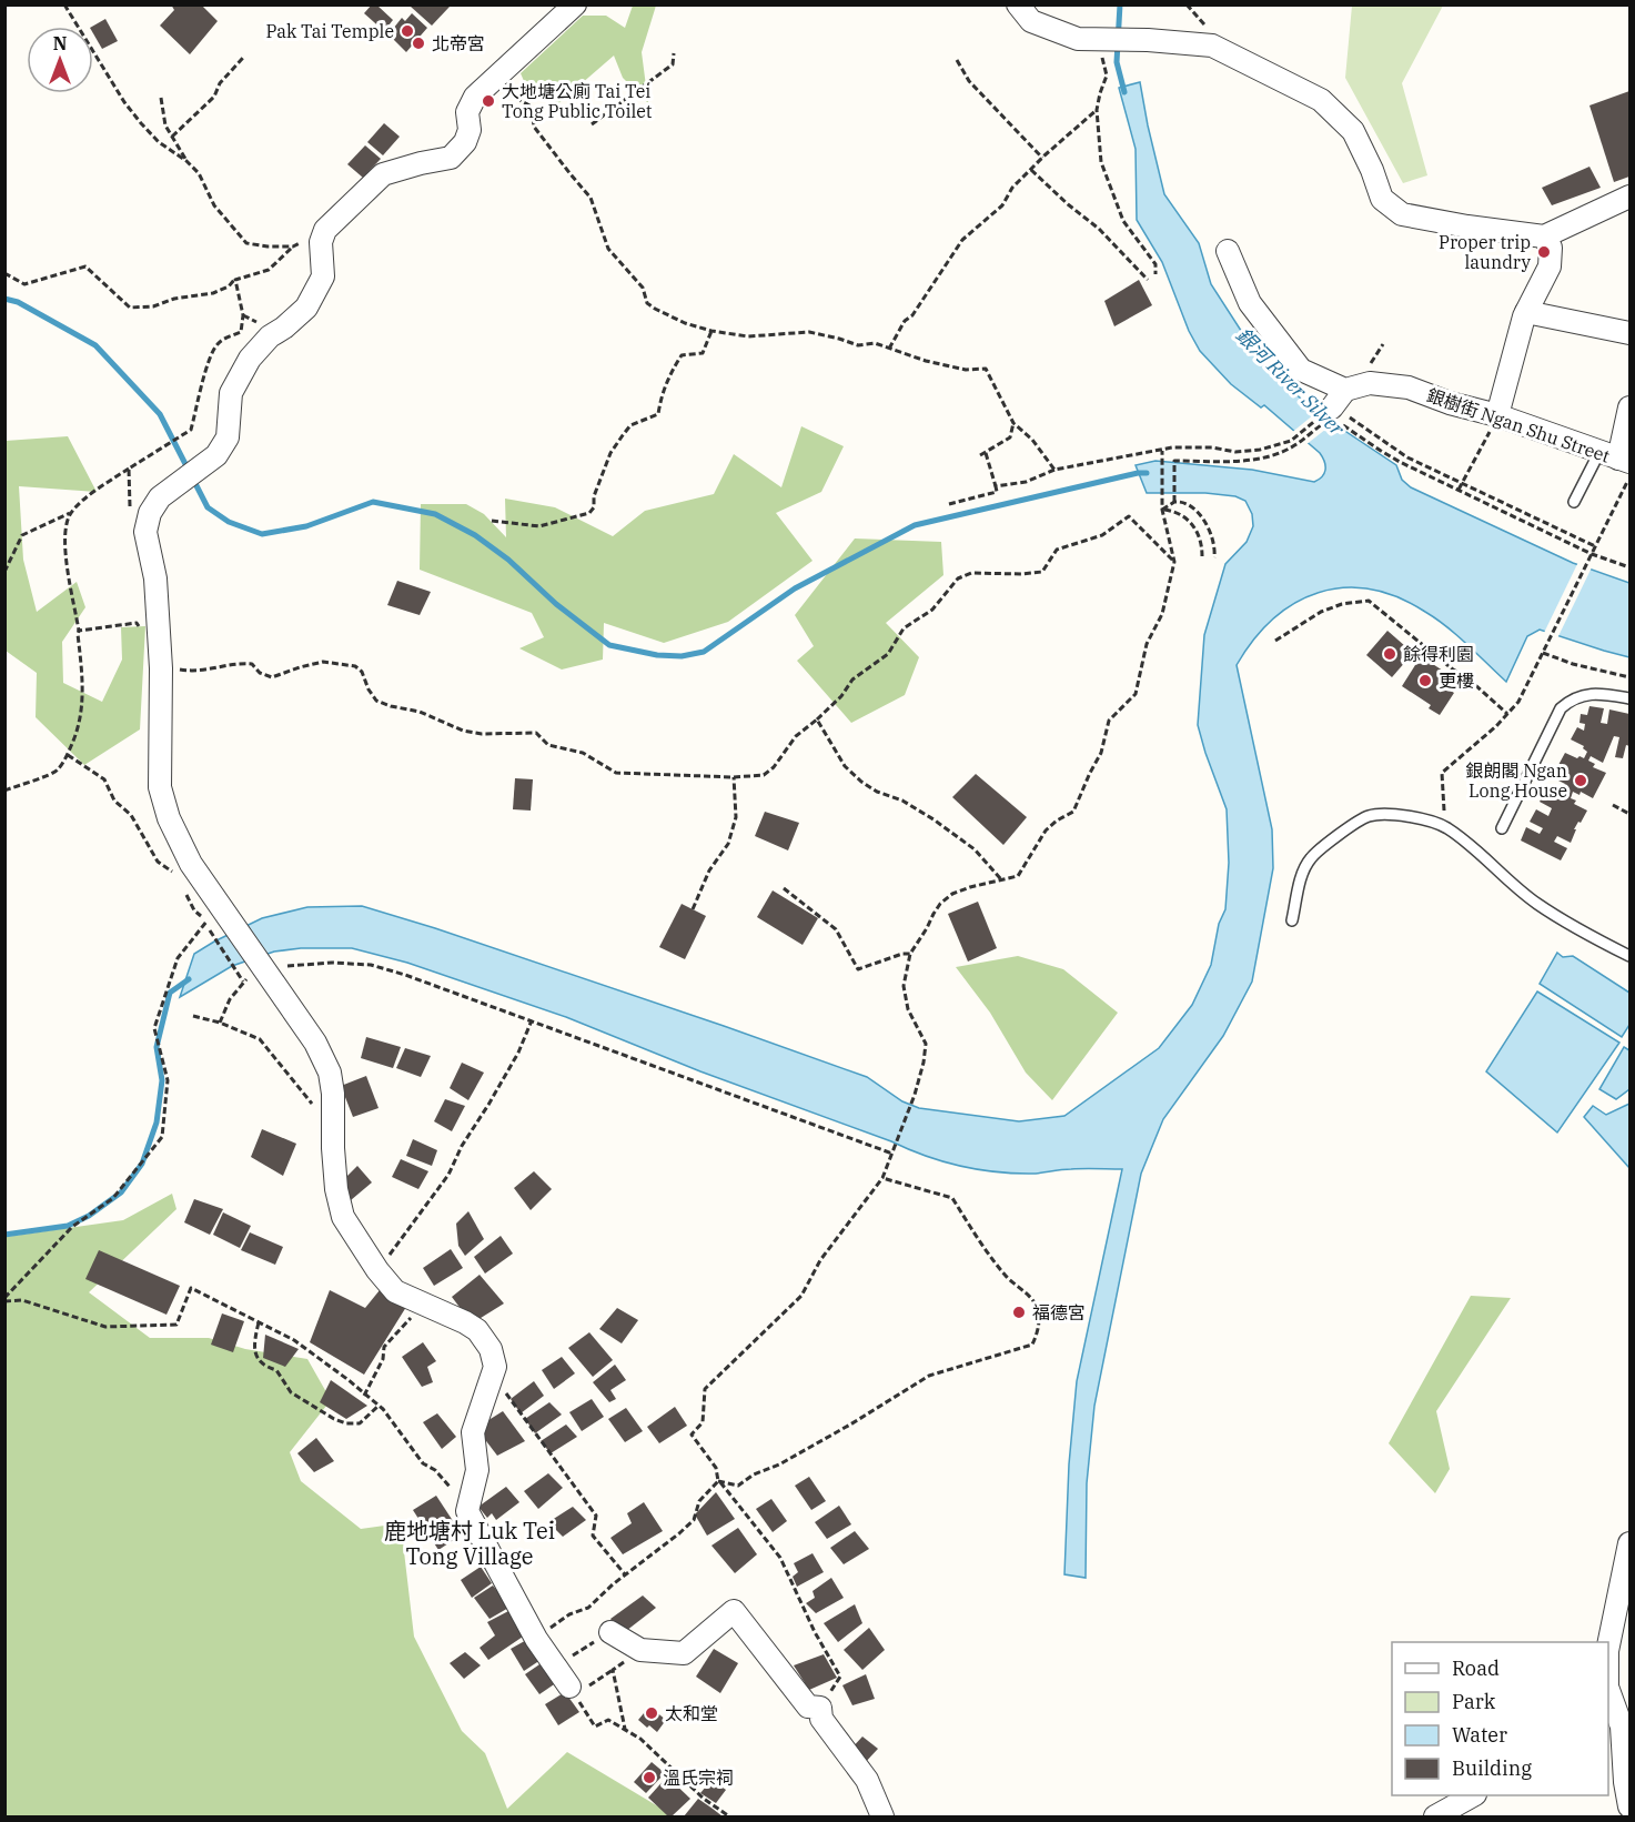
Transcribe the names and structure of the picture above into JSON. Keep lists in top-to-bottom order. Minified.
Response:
{"streets":{"street":["銀樹街 Ngan Shu Street"]},"districts":["鹿地塘村 Luk Tei Tong Village"],"water":["銀河 River Silver"],"places":["Pak Tai Temple","北帝宮","大地塘公廁 Tai Tei Tong Public Toilet","Proper trip laundry","餘得利園","更樓","銀朗閣 Ngan Long House","福德宮","太和堂","溫氏宗祠"],"legend":["Road","Park","Water","Building"],"north":"top"}
